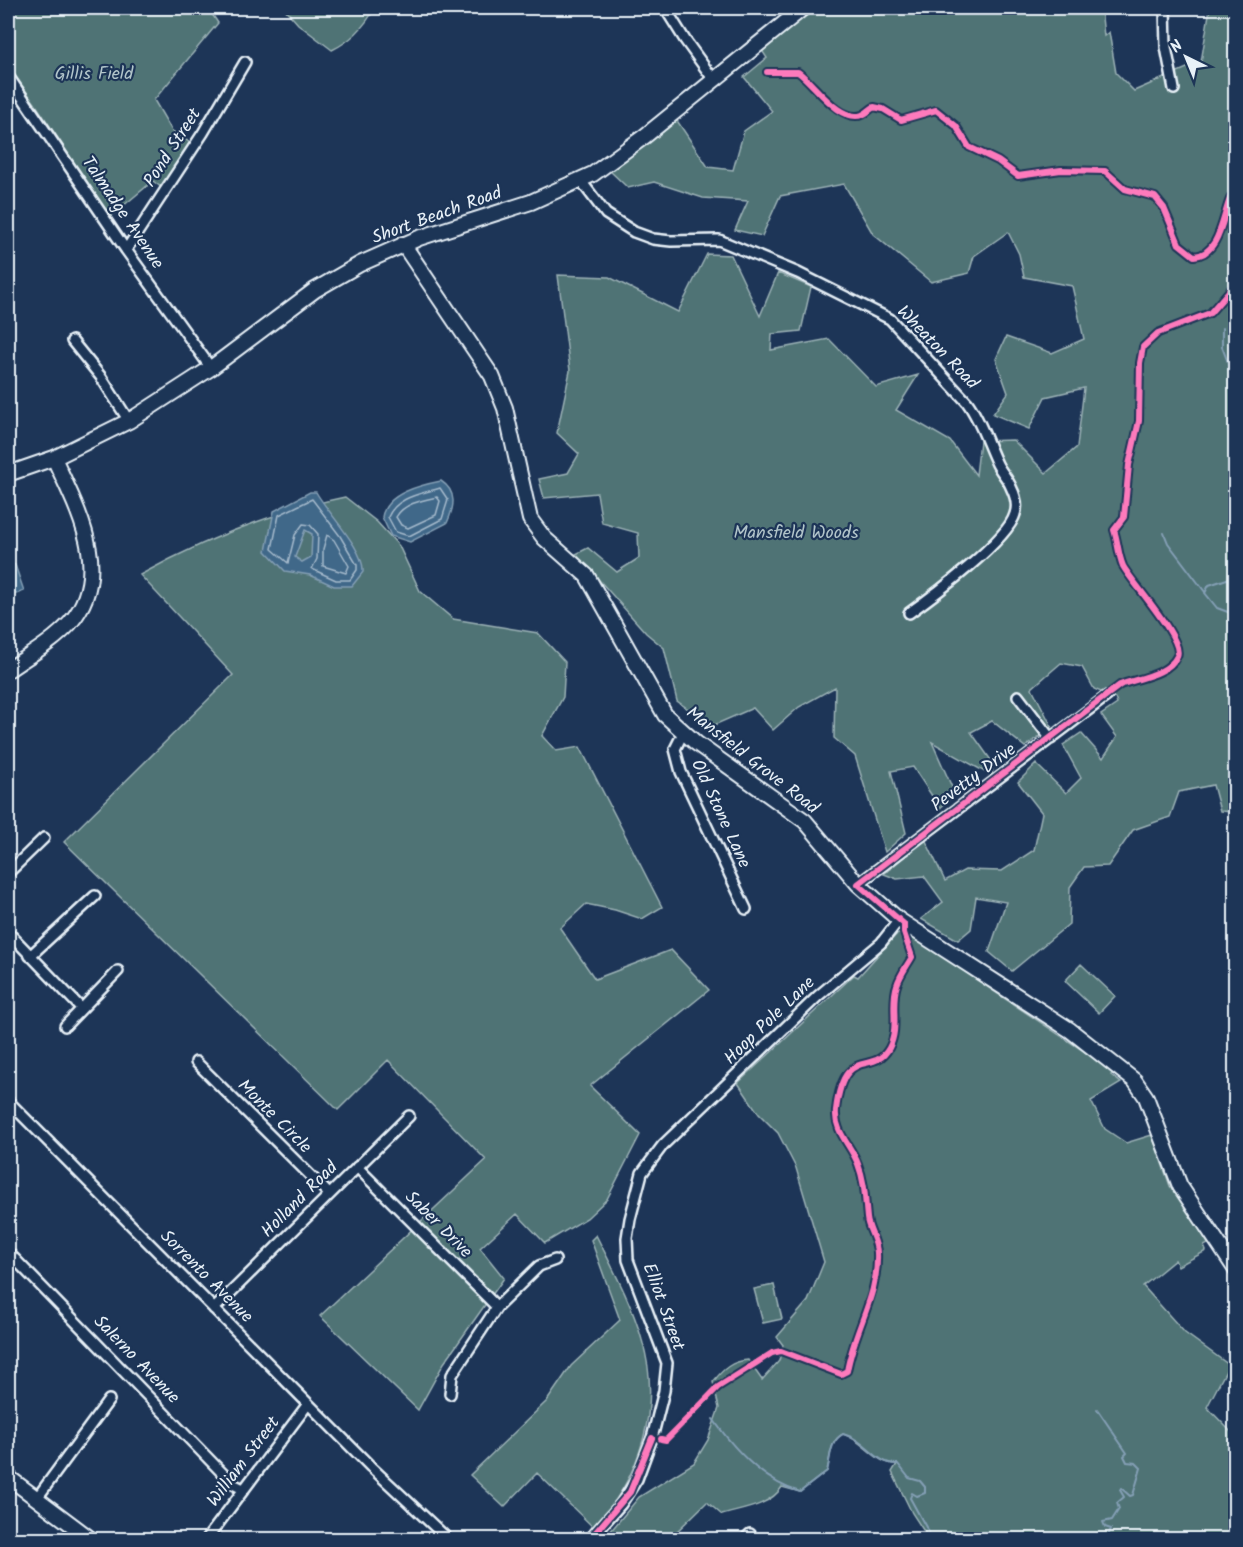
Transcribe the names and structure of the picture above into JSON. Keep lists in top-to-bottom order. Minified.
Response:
{"streets":{"street":["Pond Street","Talmadge Avenue","Short Beach Road","Wheaton Road","Mansfield Grove Road","Pevetty Drive","Old Stone Lane","Hoop Pole Lane","Monte Circle","Holland Road","Saber Drive","Sorrento Avenue","Elliot Street","Salerno Avenue","William Street"]},"crossings":[["Pond Street","Talmadge Avenue"],["Talmadge Avenue","Short Beach Road"],["Short Beach Road","Wheaton Road"],["Short Beach Road","Mansfield Grove Road"],["Mansfield Grove Road","Pevetty Drive"],["Mansfield Grove Road","Old Stone Lane"],["Mansfield Grove Road","Hoop Pole Lane"],["Hoop Pole Lane","Elliot Street"],["Monte Circle","Holland Road"],["Holland Road","Saber Drive"],["Holland Road","Sorrento Avenue"],["Sorrento Avenue","William Street"],["Salerno Avenue","William Street"]],"parks":["Gillis Field","Mansfield Woods"],"north":"top left"}
